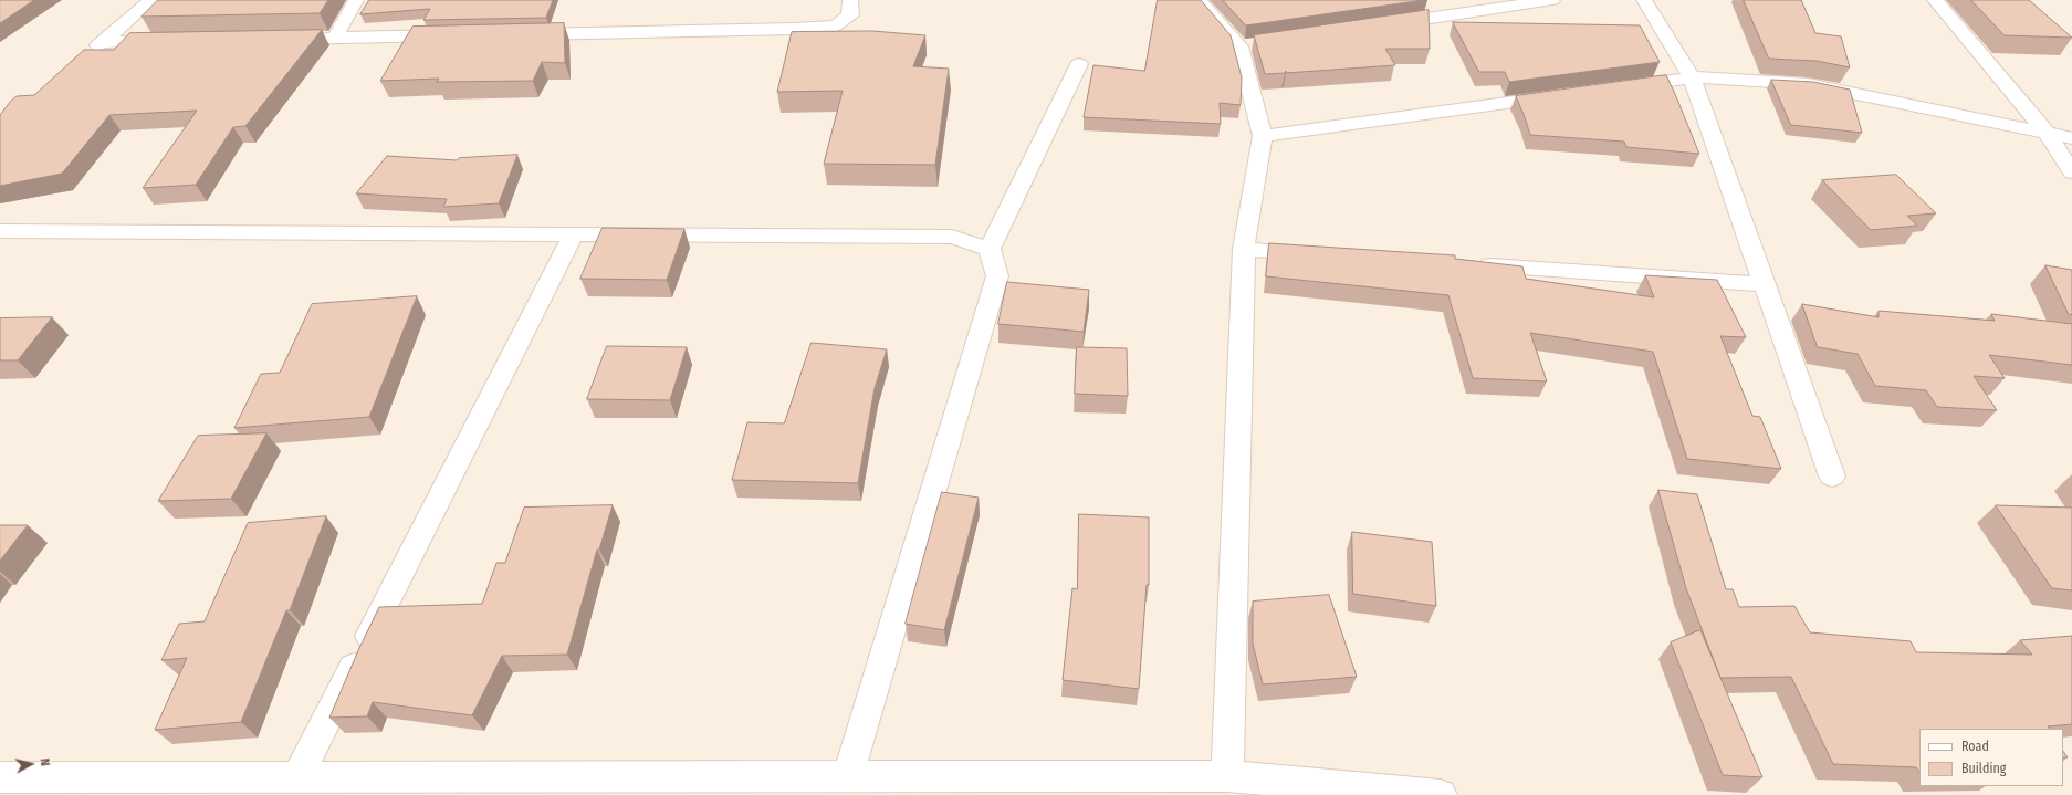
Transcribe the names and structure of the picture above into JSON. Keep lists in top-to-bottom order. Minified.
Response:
{"legend":["Road","Building"],"north":"right"}
